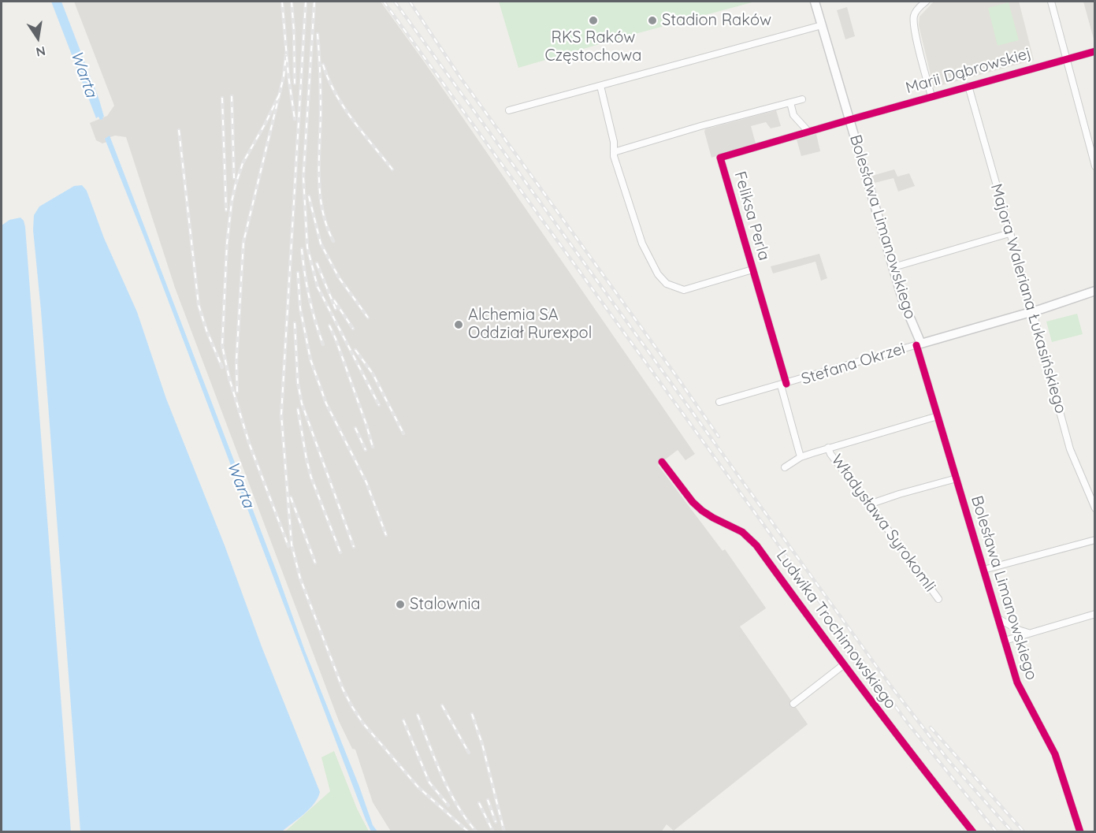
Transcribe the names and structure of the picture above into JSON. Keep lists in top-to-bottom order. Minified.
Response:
{"streets":{"street":["Marii Dąbrowskiej","Feliksa Perla","Bolesława Limanowskiego","Majora Waleriana Łukasińskiego","Stefana Okrzei","Władysława Syrokomli","Ludwika Trochimowskiego"]},"crossings":[["Marii Dąbrowskiej","Feliksa Perla"],["Marii Dąbrowskiej","Bolesława Limanowskiego"],["Marii Dąbrowskiej","Majora Waleriana Łukasińskiego"],["Feliksa Perla","Bolesława Limanowskiego"],["Feliksa Perla","Stefana Okrzei"],["Bolesława Limanowskiego","Stefana Okrzei"],["Majora Waleriana Łukasińskiego","Stefana Okrzei"]],"water":["Warta"],"places":["RKS Raków Częstochowa","Stadion Raków","Alchemia SA Oddział Rurexpol","Stalownia"],"north":"bottom"}
